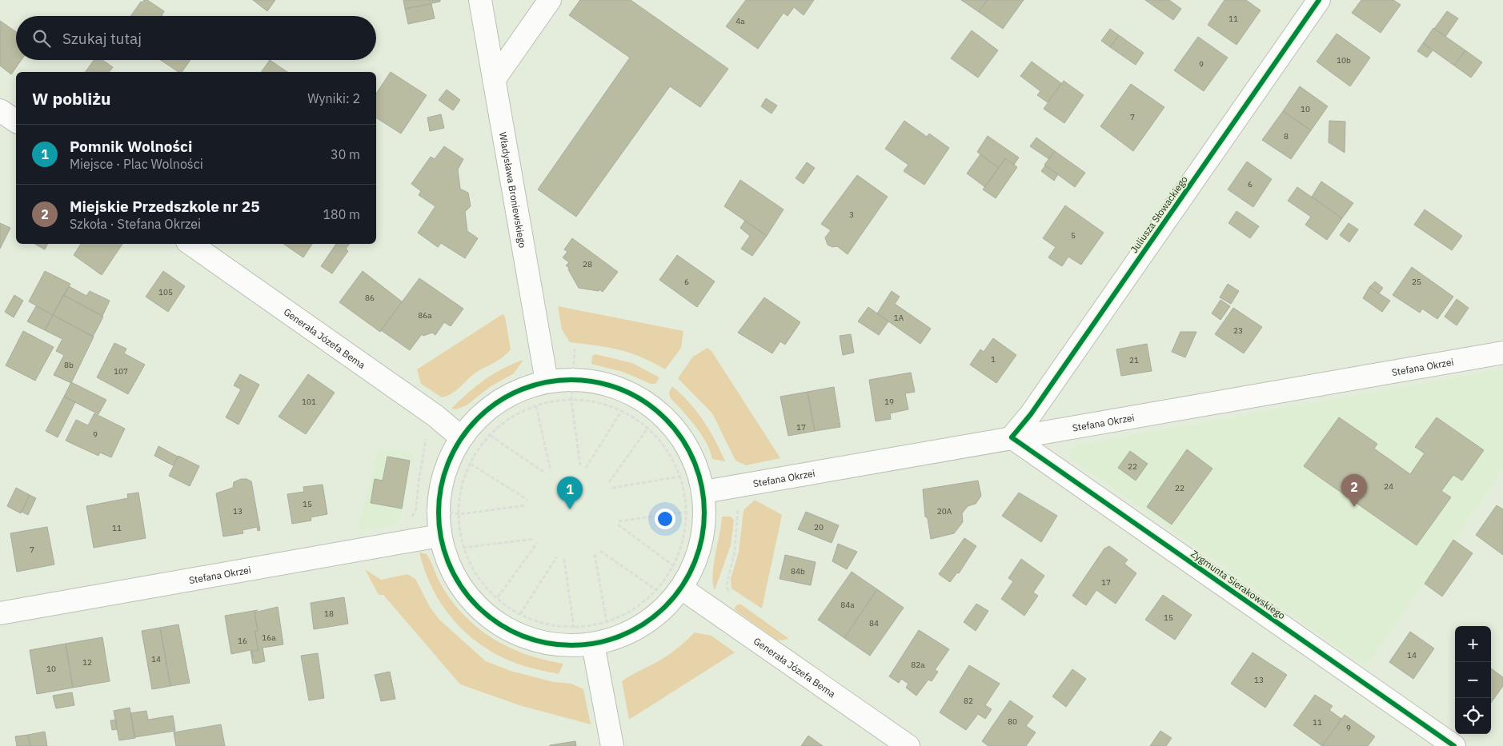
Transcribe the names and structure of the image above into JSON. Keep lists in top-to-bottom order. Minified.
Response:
{"streets":{"street":["Władysława Broniewskiego","Juliusza Słowackiego","Generała Józefa Bema","Stefana Okrzei","Zygmunta Sierakowskiego"]},"crossings":[["Juliusza Słowackiego","Stefana Okrzei"],["Juliusza Słowackiego","Zygmunta Sierakowskiego"],["Stefana Okrzei","Zygmunta Sierakowskiego"]],"house_numbers":["11","4a","10b","9","10","7","8","6","3","5","28","6","25","105","86","86a","1A","23","1","21","8b","107","101","19","17","9","22","24","22","15","13","20A","20","11","7","84b","17","84a","18","15","84","16a","16","14","14","12","82a","10","13","82","80","11","9"],"page":{"search":"Szukaj tutaj","heading":["W pobliżu","Wyniki: 2"],"list":[{"mark":"1","name":"Pomnik Wolności","note":"Miejsce · Plac Wolności","value":"30 m"},{"mark":"2","name":"Miejskie Przedszkole nr 25","note":"Szkoła · Stefana Okrzei","value":"180 m"}],"pins":["2","1"],"map_buttons":["+","−"]}}
